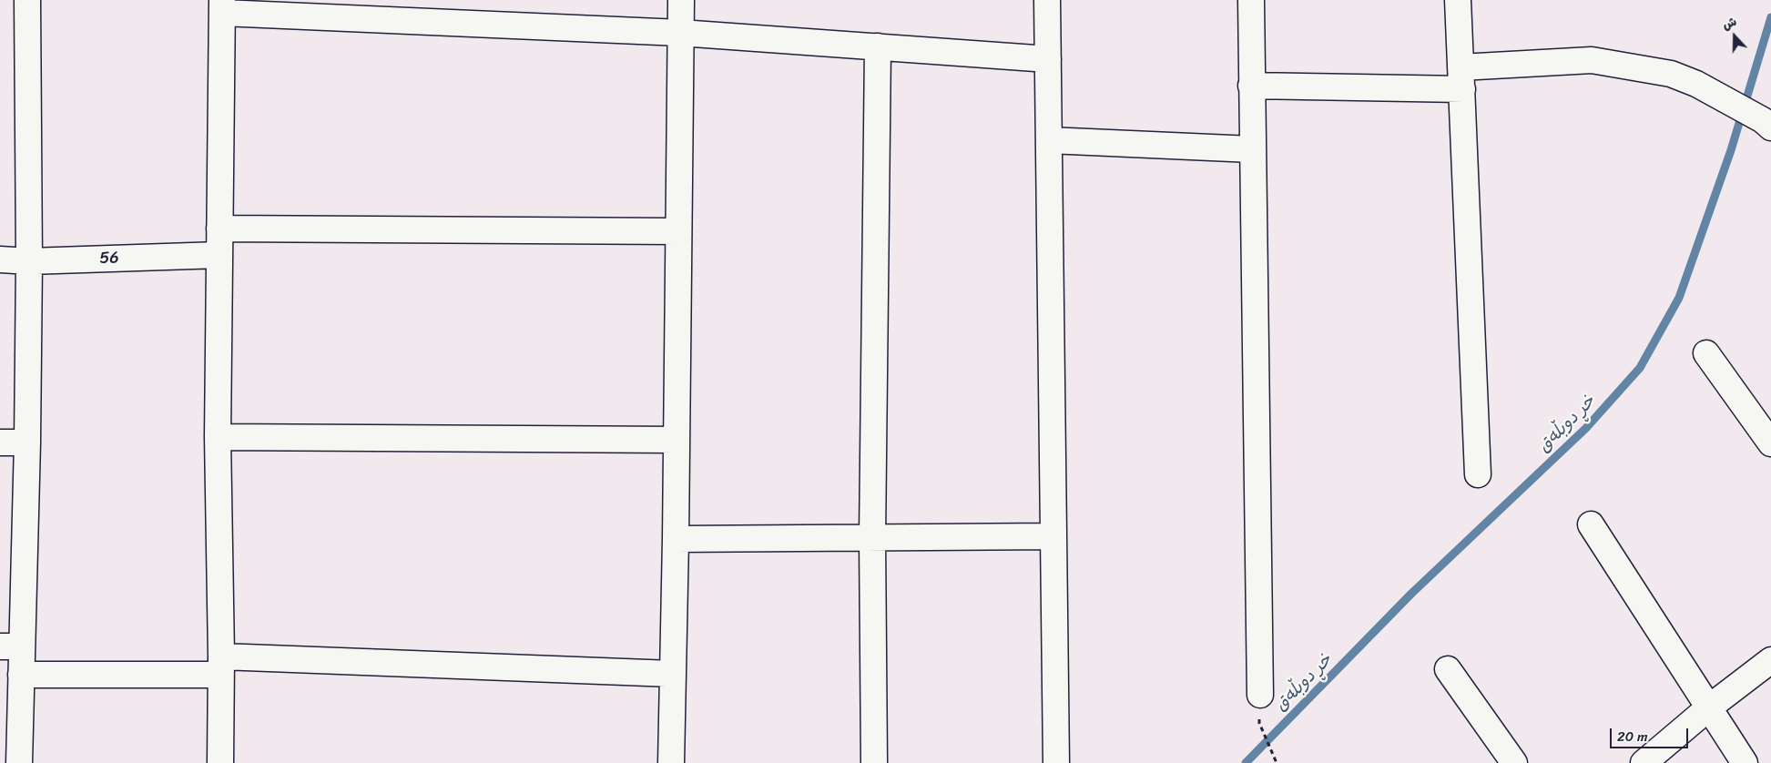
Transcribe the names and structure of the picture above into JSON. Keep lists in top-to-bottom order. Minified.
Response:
{"streets":{"street":["56"]},"water":["خڕ دوبڵەق"],"scale_bar":"20 m","north":"top"}
